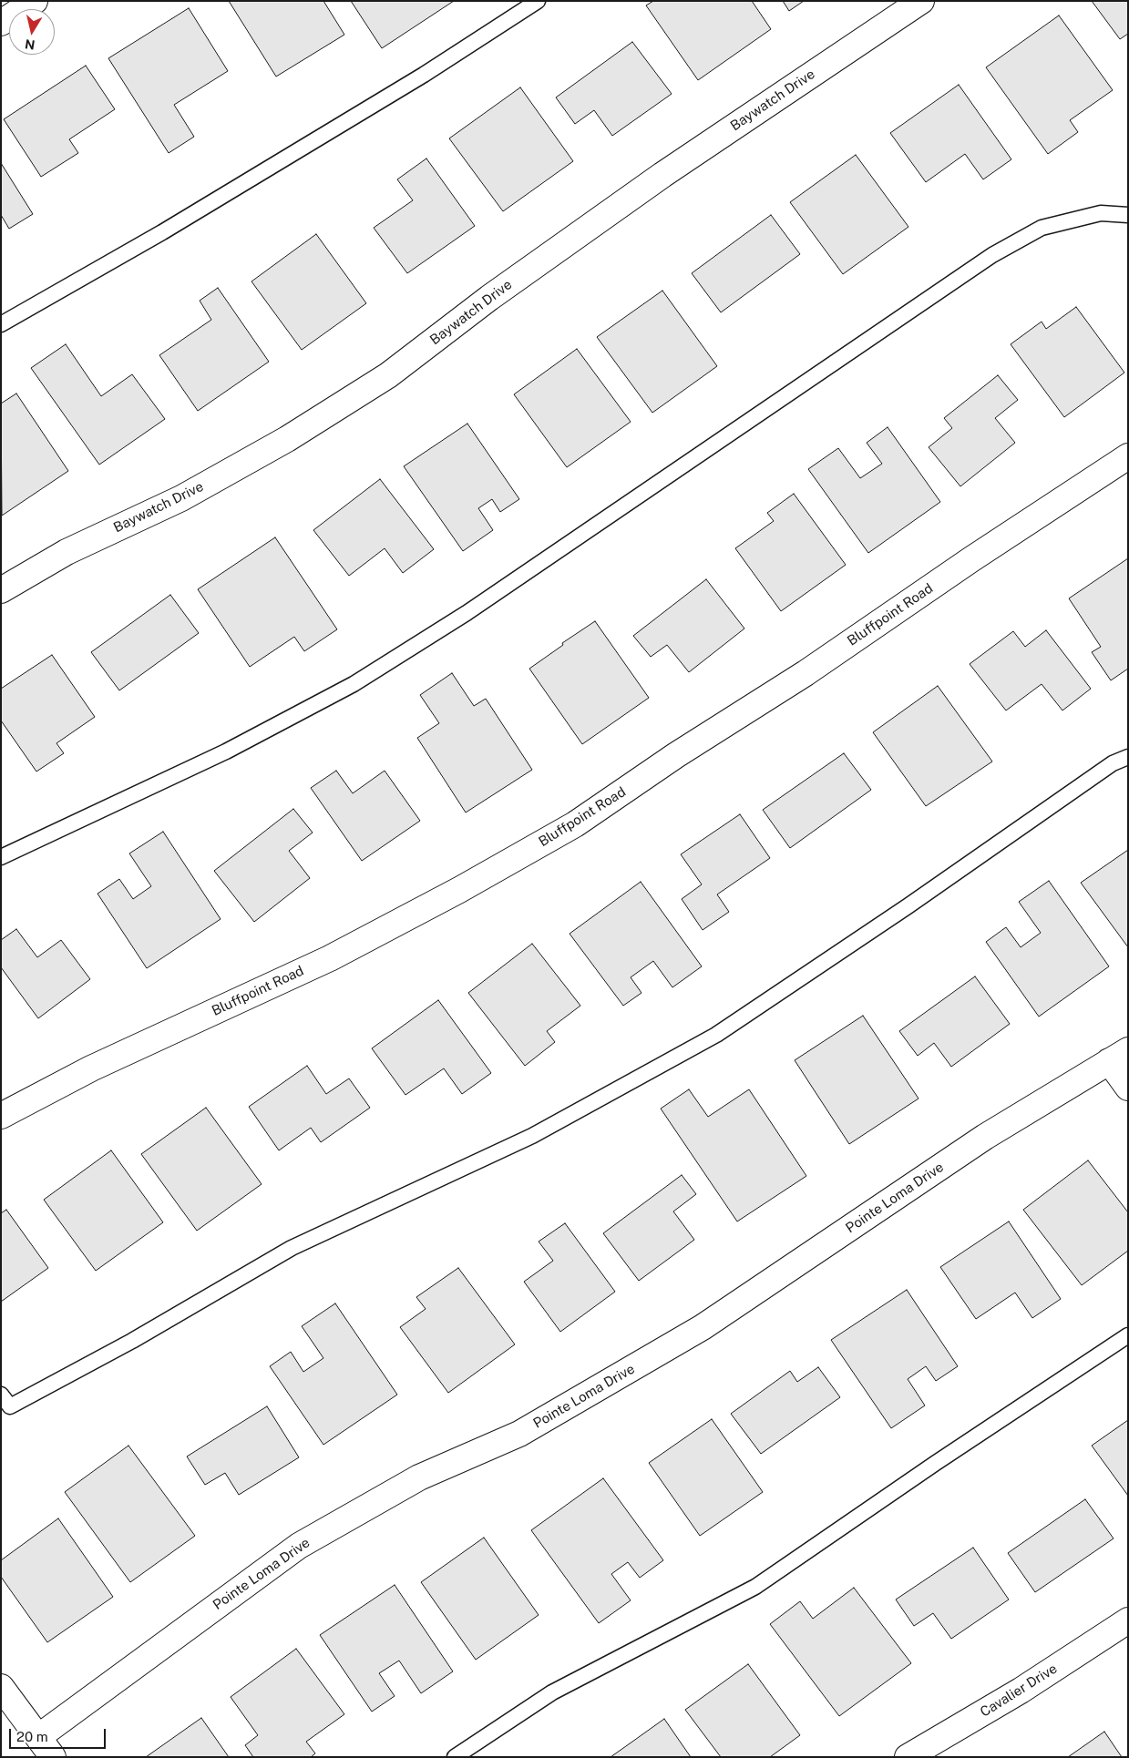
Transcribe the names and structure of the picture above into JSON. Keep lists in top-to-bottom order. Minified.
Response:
{"streets":{"street":["Baywatch Drive","Bluffpoint Road","Pointe Loma Drive","Cavalier Drive"]},"scale_bar":"20 m","north":"bottom"}
